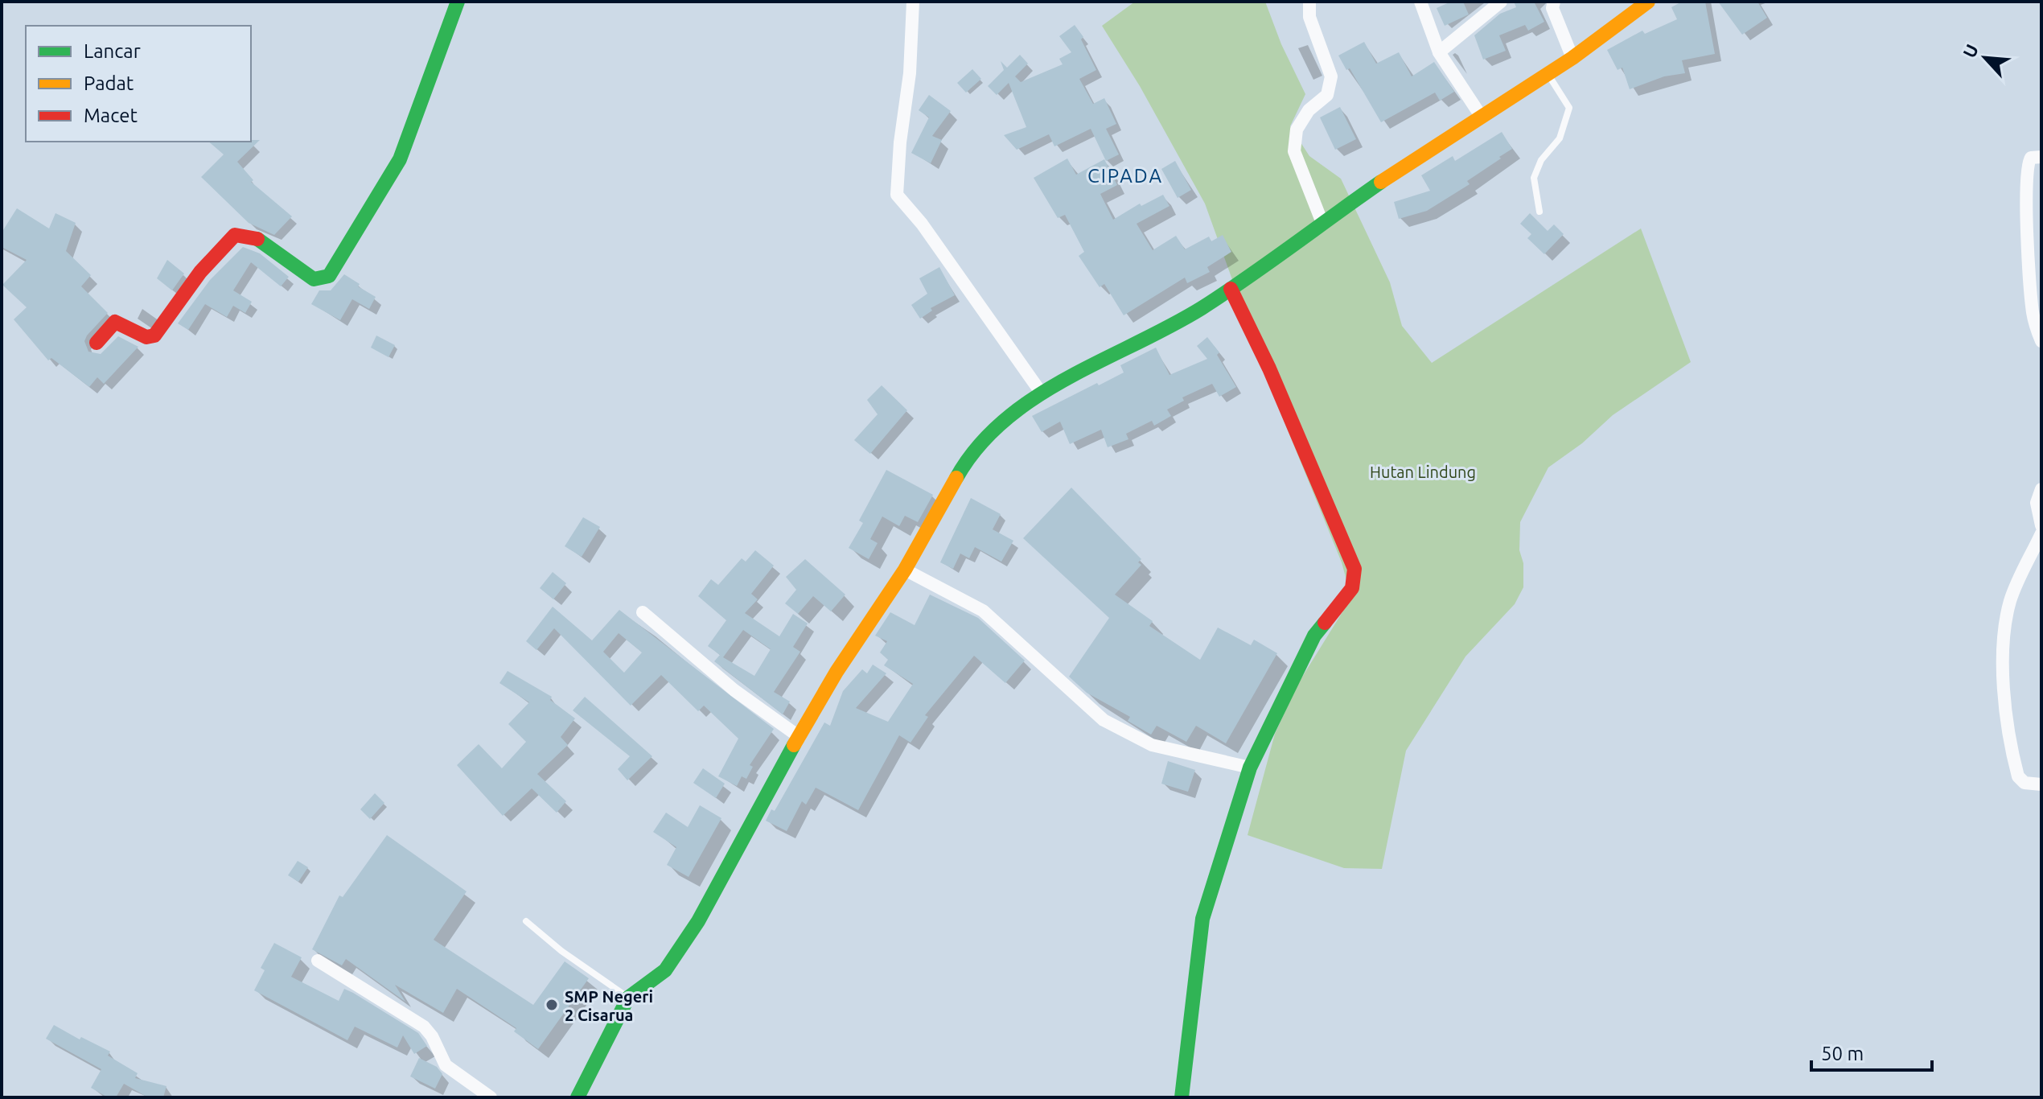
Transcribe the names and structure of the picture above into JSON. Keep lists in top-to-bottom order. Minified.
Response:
{"districts":["CIPADA"],"parks":["Hutan Lindung"],"places":["SMP Negeri 2 Cisarua"],"legend":["Lancar","Padat","Macet"],"scale_bar":"50 m","north":"top left"}
